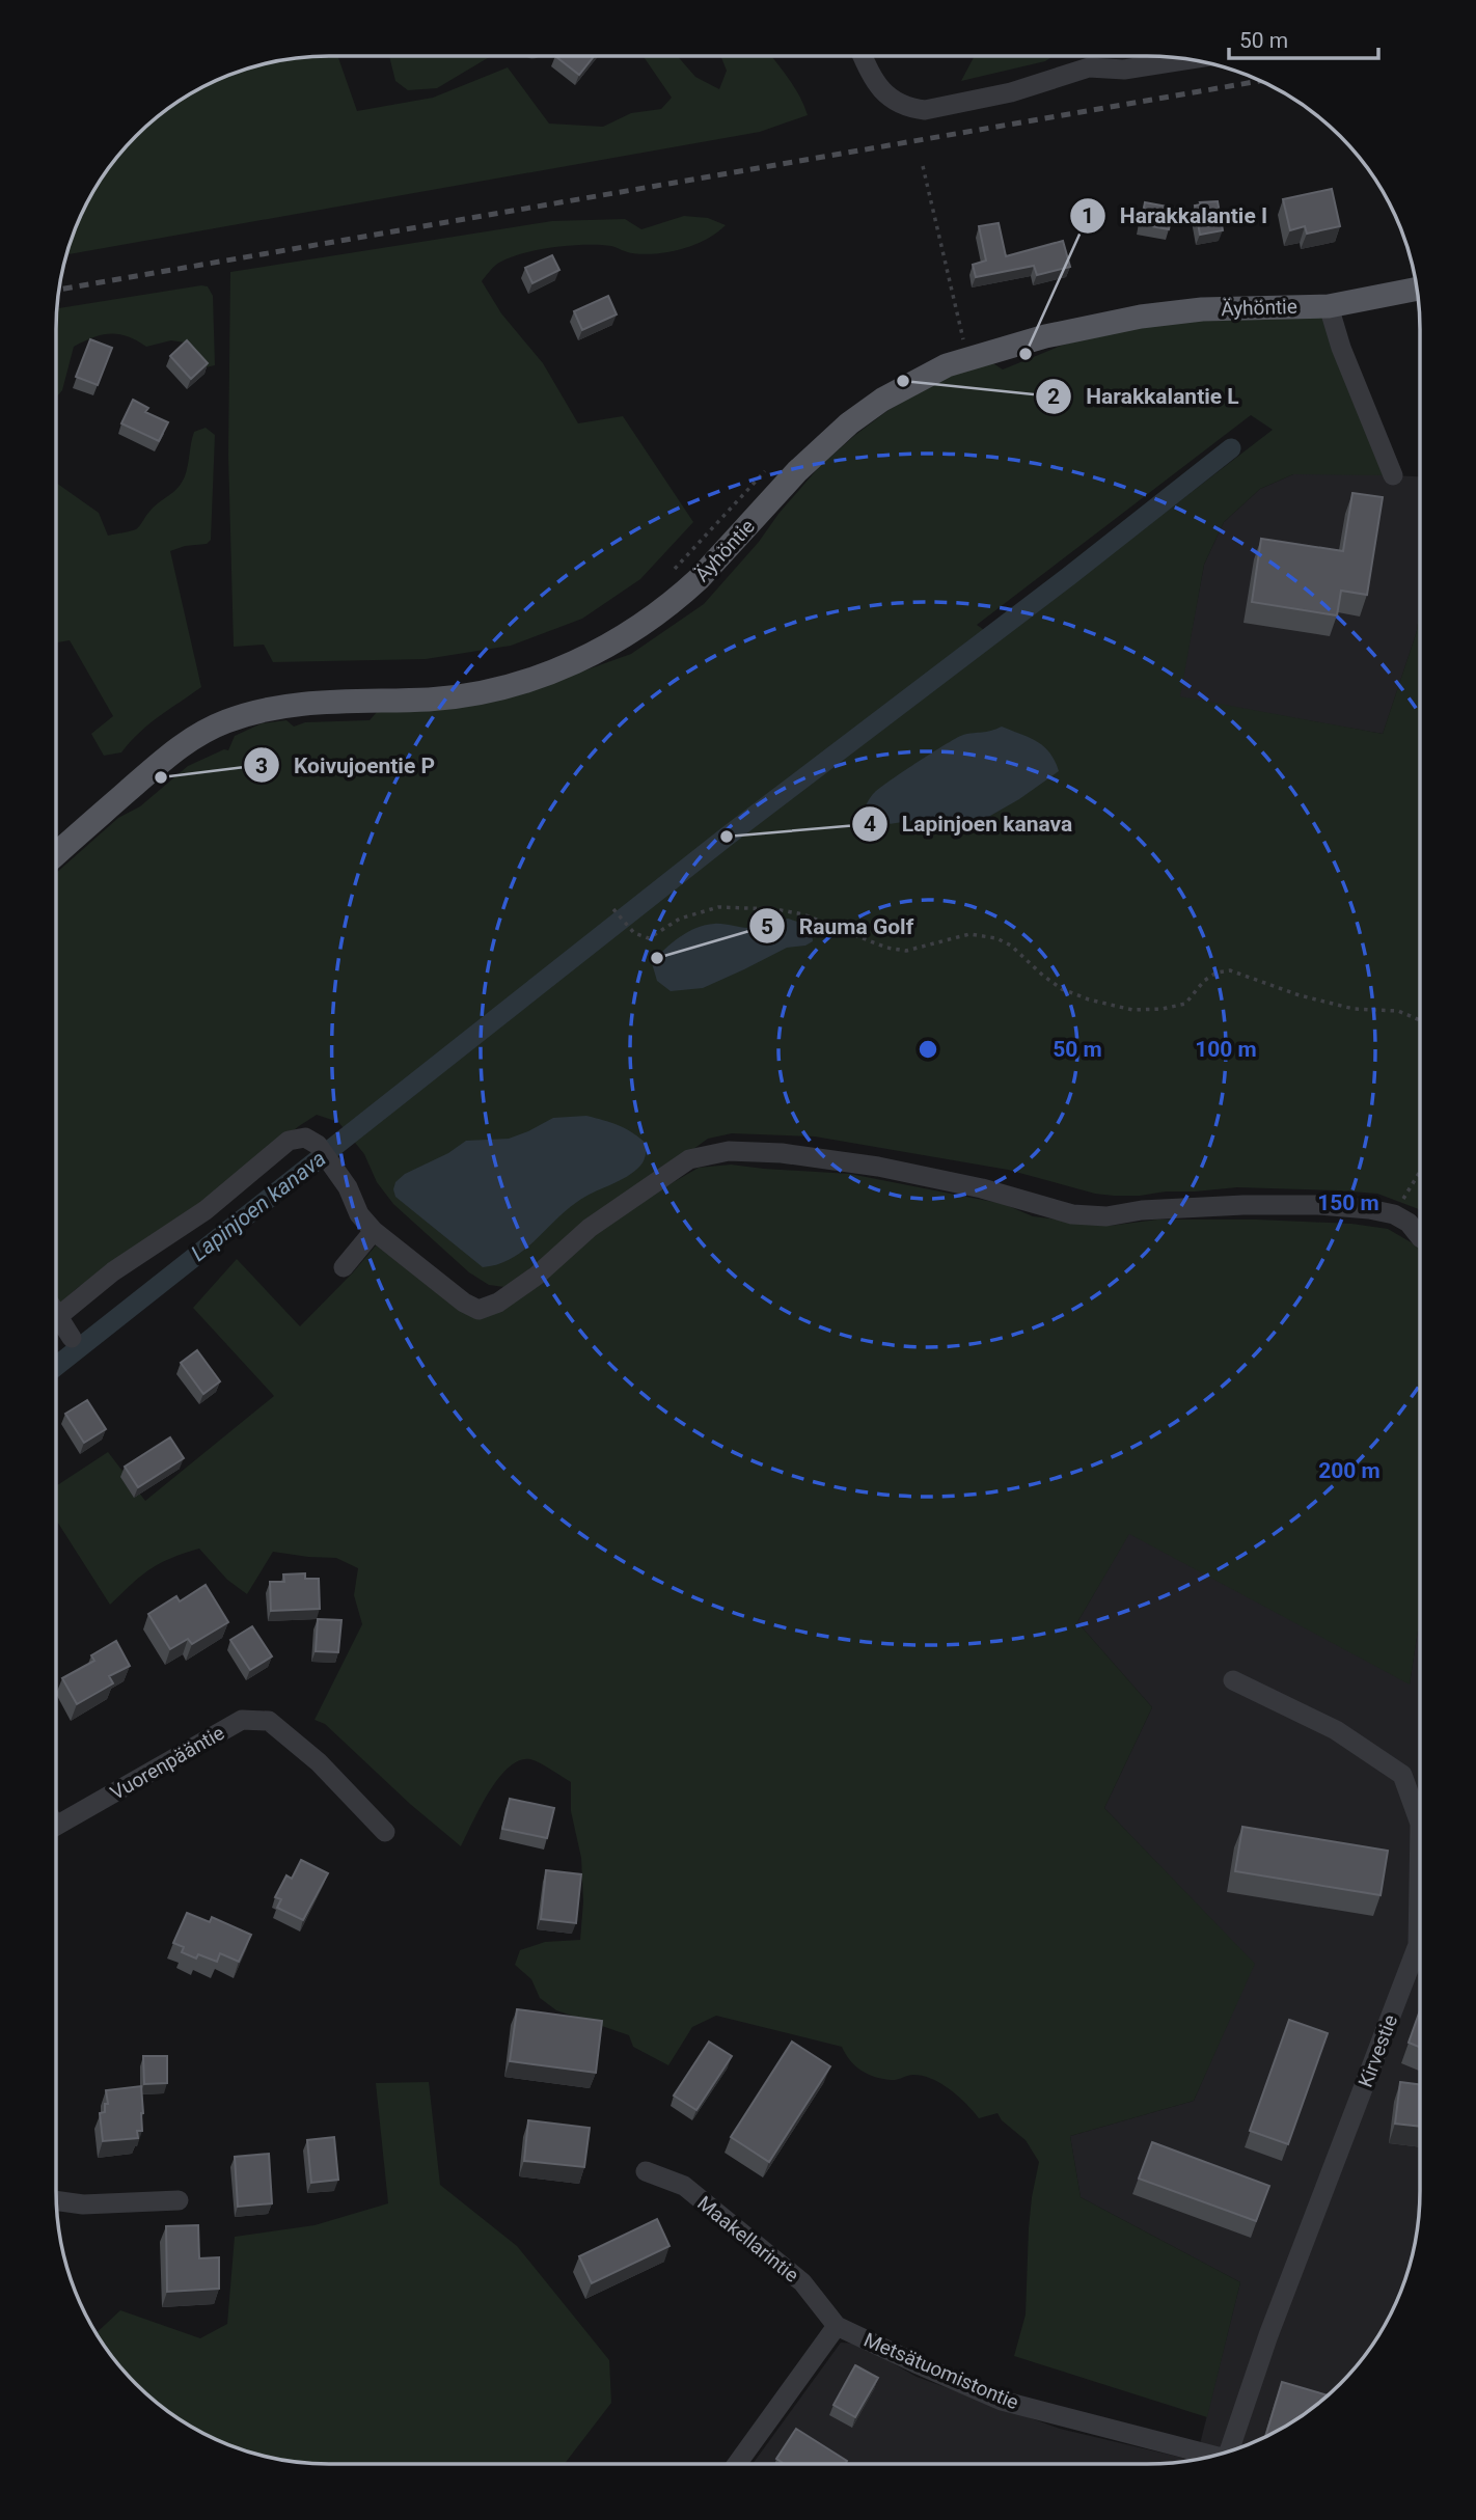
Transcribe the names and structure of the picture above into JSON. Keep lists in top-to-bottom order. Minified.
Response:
{"streets":{"main road":["Äyhöntie"],"street":["Vuorenpääntie","Kirvestie","Maakellarintie","Metsätuomistontie"]},"crossings":[["Maakellarintie","Metsätuomistontie"]],"water":["Lapinjoen kanava"],"places":["Harakkalantie I","Harakkalantie L","Koivujoentie P","Lapinjoen kanava","Rauma Golf"],"scale_bar":"50 m","rings":["50 m","100 m","150 m","200 m"]}
